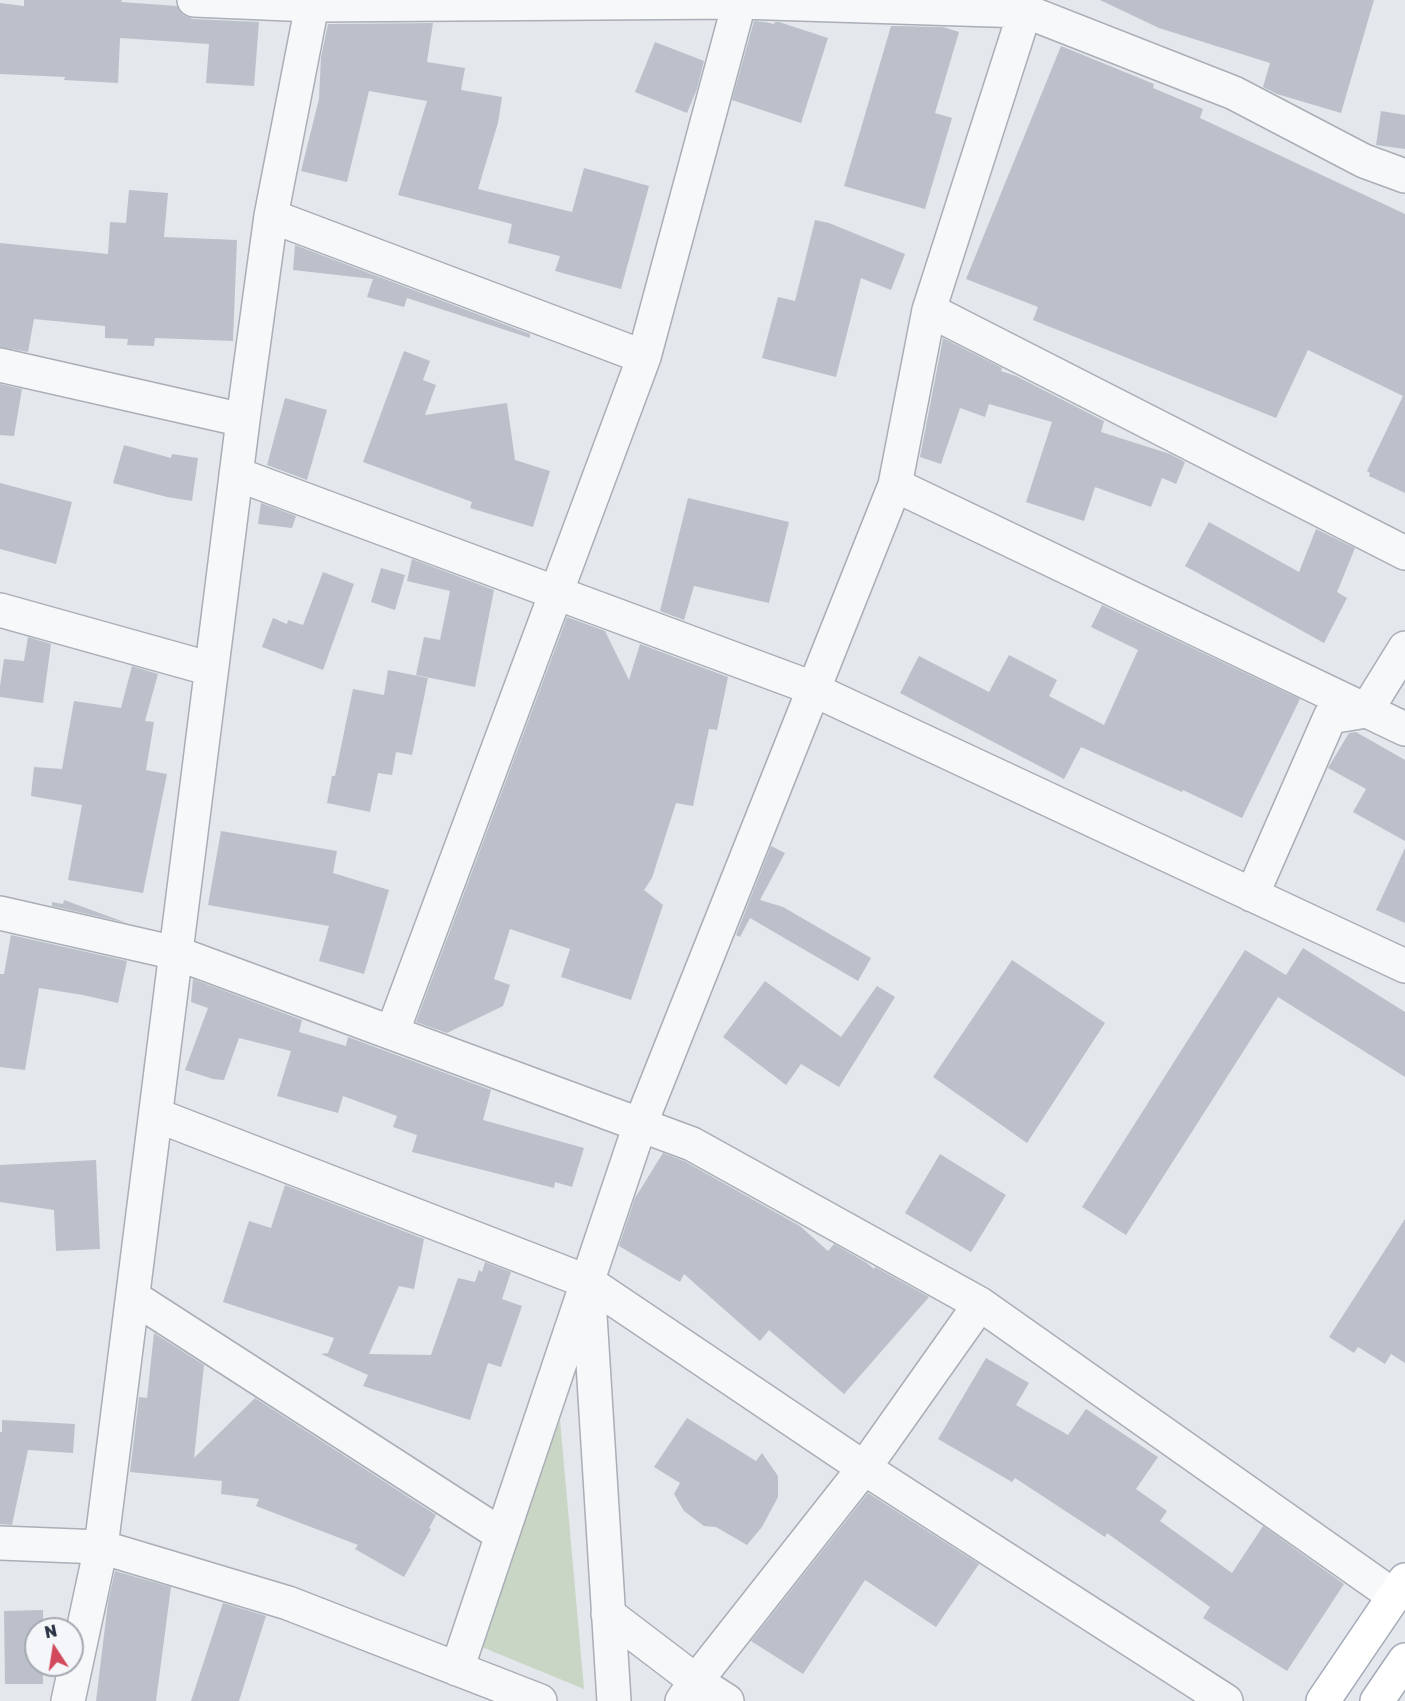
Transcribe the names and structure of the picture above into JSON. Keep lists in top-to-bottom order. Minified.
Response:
{"north":"top"}
